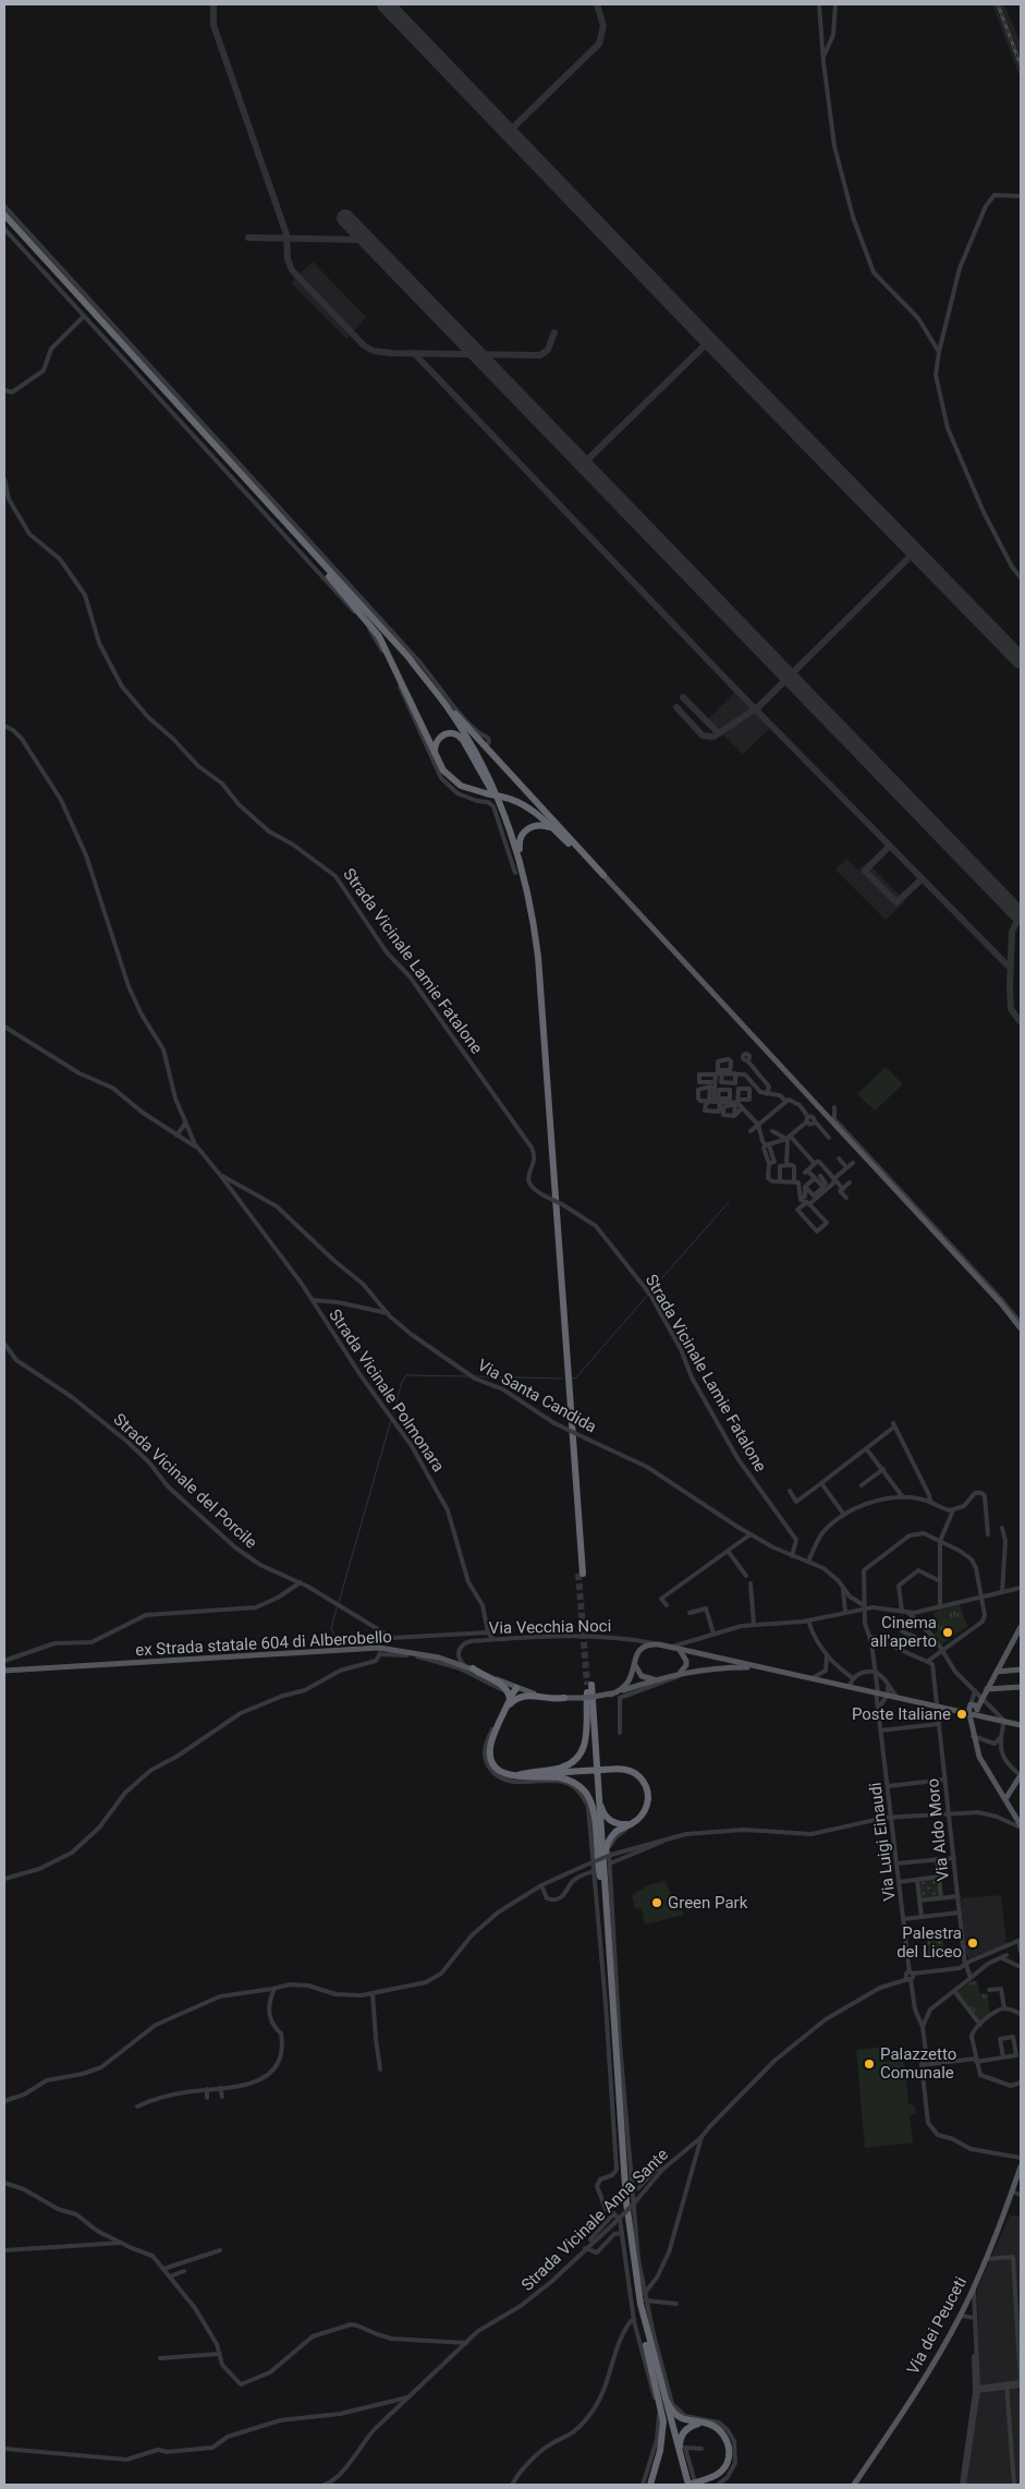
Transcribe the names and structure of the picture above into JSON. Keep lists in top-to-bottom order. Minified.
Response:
{"streets":{"main road":["ex Strada statale 604 di Alberobello","Via dei Peuceti"],"street":["Strada Vicinale Lamie Fatalone","Strada Vicinale Polmonara","Via Santa Candida","Strada Vicinale del Porcile","Via Vecchia Noci","Via Aldo Moro","Via Luigi Einaudi","Strada Vicinale Anna Sante"]},"crossings":[["Strada Vicinale Lamie Fatalone","Via Santa Candida"],["Strada Vicinale Polmonara","Via Santa Candida"],["Strada Vicinale Polmonara","Strada Vicinale del Porcile"],["Strada Vicinale Polmonara","Via Vecchia Noci"],["Via Santa Candida","Via Luigi Einaudi"],["Via Vecchia Noci","ex Strada statale 604 di Alberobello"],["ex Strada statale 604 di Alberobello","Via Aldo Moro"],["ex Strada statale 604 di Alberobello","Via Luigi Einaudi"]],"places":["Cinema all'aperto","Poste Italiane","Green Park","Palestra del Liceo","Palazzetto Comunale"]}
